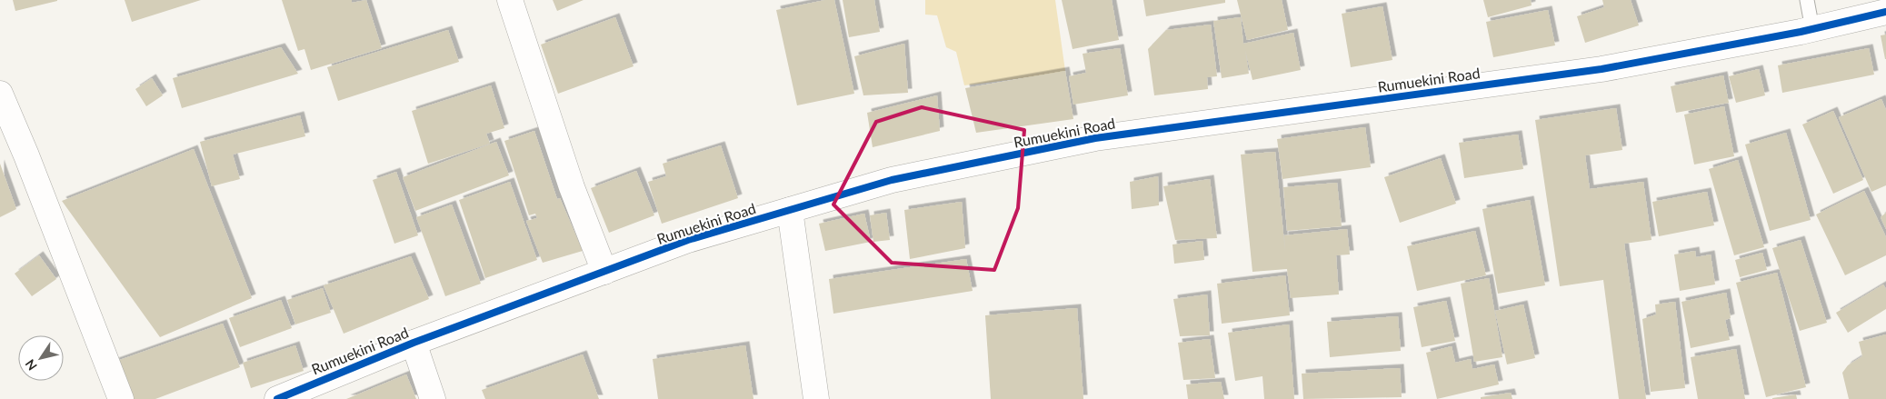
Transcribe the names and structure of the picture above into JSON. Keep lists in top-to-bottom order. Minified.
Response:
{"streets":{"street":["Rumuekini Road"]},"north":"bottom left"}
